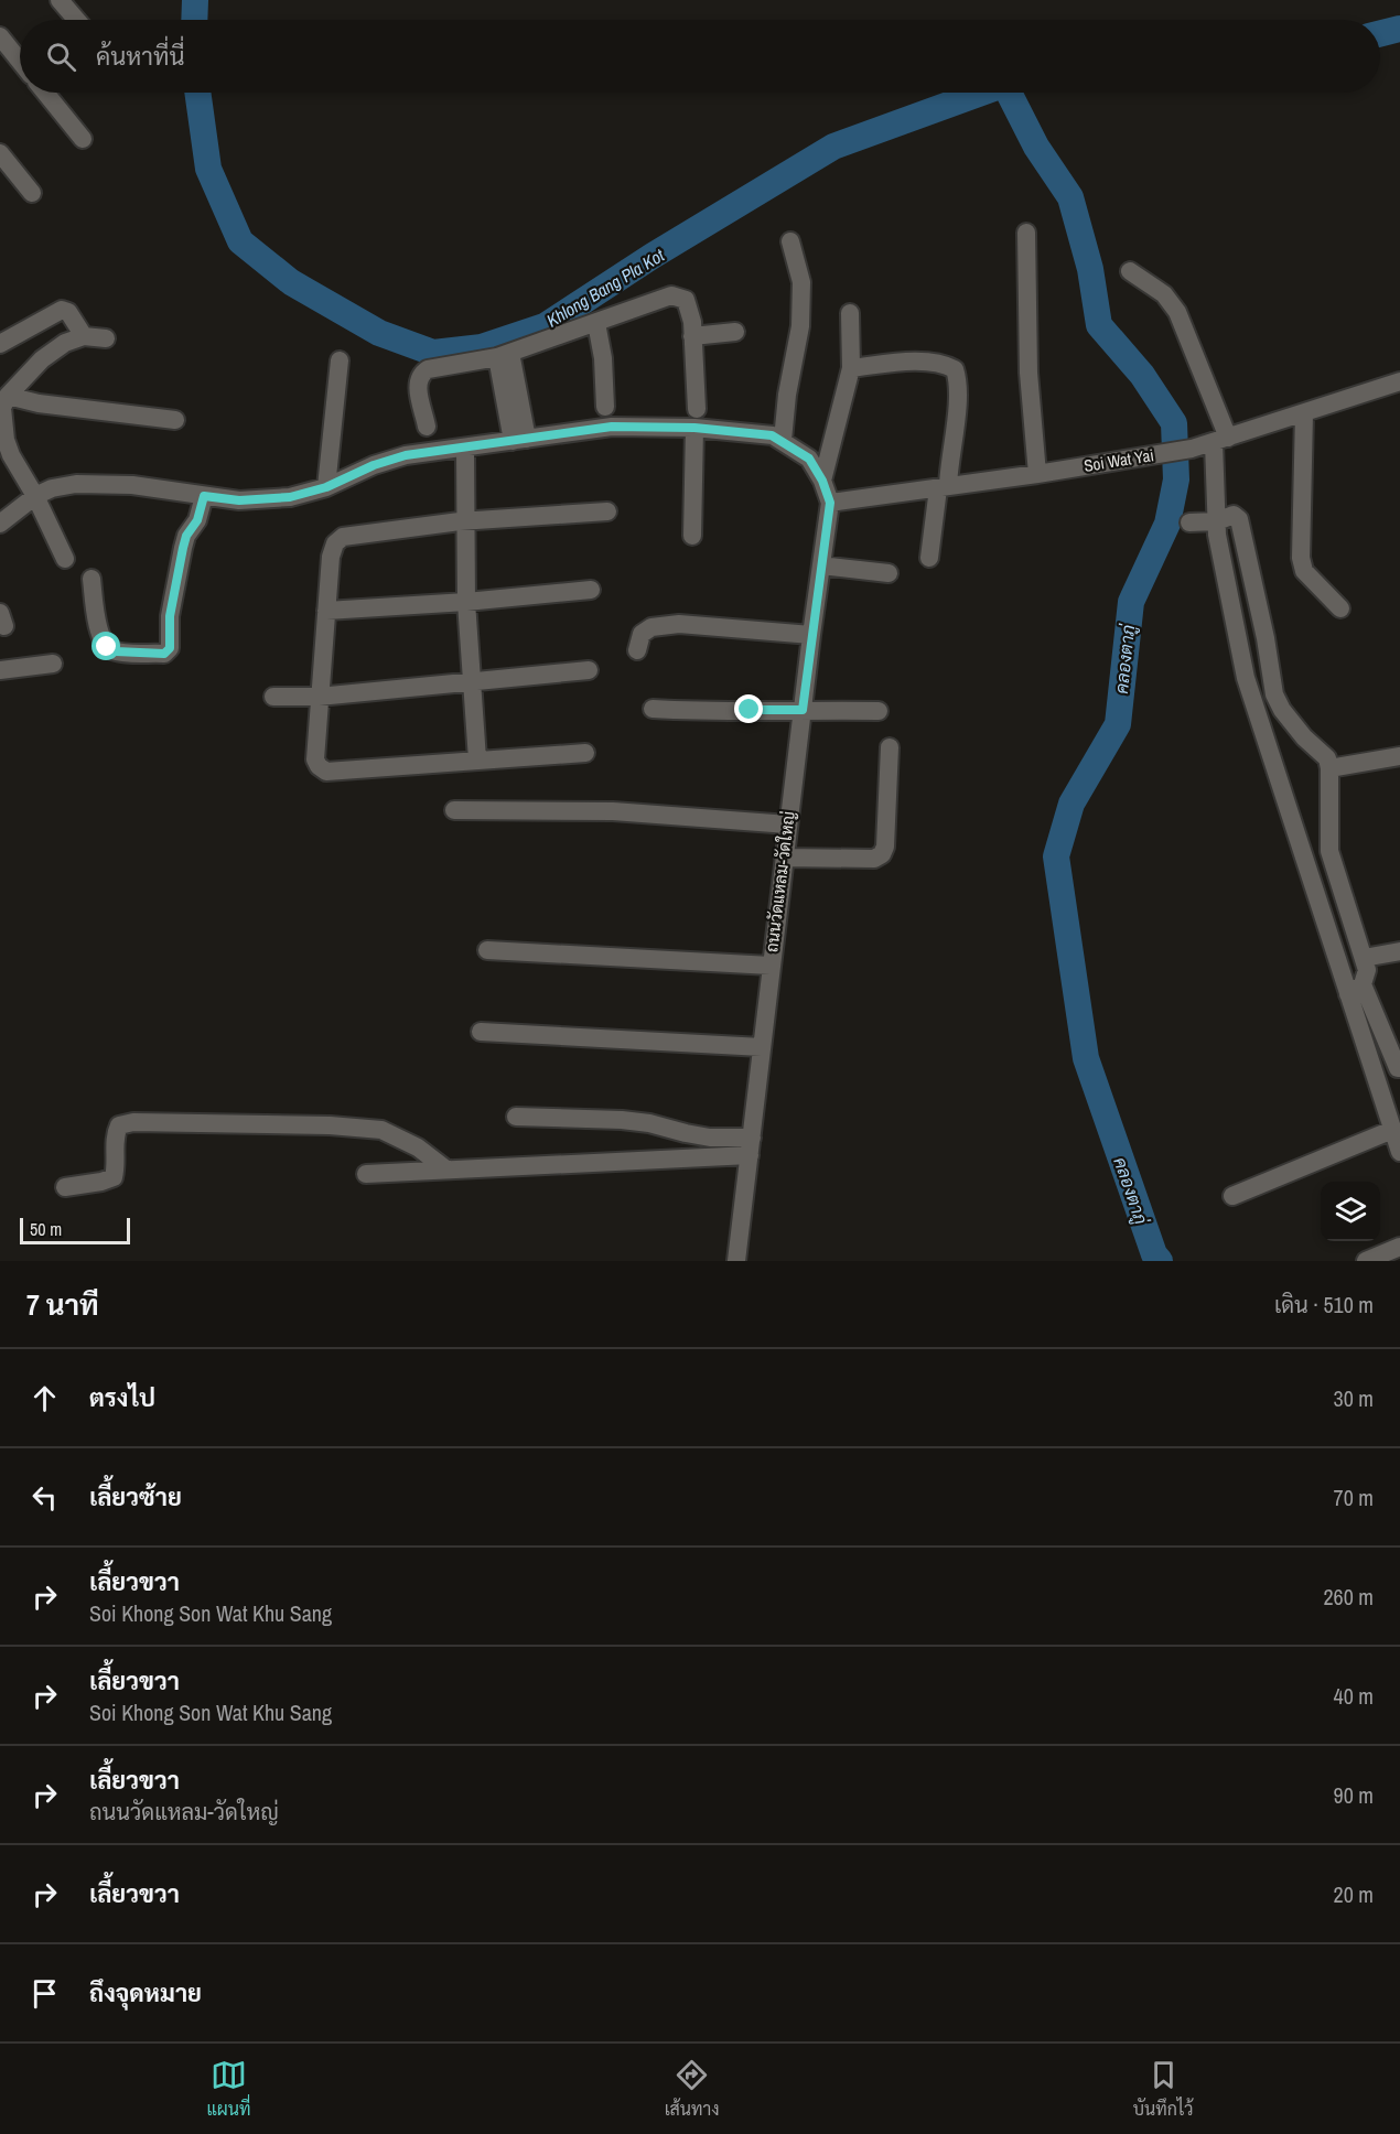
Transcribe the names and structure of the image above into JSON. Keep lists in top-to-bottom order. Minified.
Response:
{"streets":{"street":["Soi Wat Yai","ถนนวัดแหลม-วัดใหญ่"]},"crossings":[["Soi Wat Yai","ถนนวัดแหลม-วัดใหญ่"]],"water":["Khlong Bang Pla Kot","คลองตาภู่"],"scale_bar":"50 m","page":{"search":"ค้นหาที่นี่","scale":"50 m","heading":["7 นาที","เดิน · 510 m"],"list":[["ตรงไป","30 m"],["เลี้ยวซ้าย","70 m"],["เลี้ยวขวา","Soi Khong Son Wat Khu Sang","260 m"],["เลี้ยวขวา","Soi Khong Son Wat Khu Sang","40 m"],["เลี้ยวขวา","ถนนวัดแหลม-วัดใหญ่","90 m"],["เลี้ยวขวา","20 m"],"ถึงจุดหมาย"],"nav":["แผนที่","เส้นทาง","บันทึกไว้"]}}
